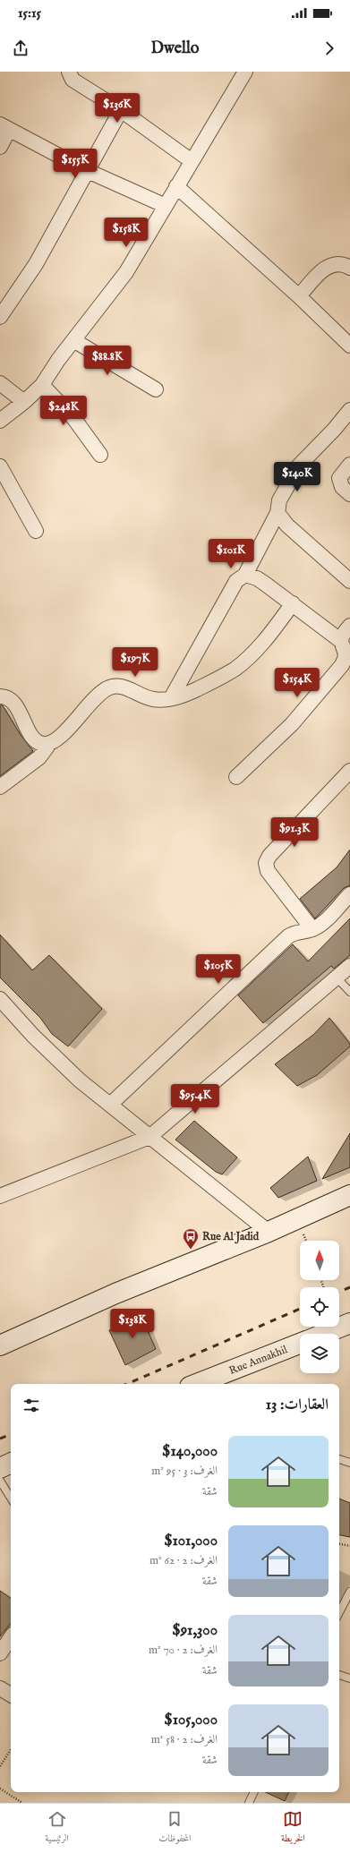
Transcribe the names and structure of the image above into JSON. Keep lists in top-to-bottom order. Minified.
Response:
{"streets":{"main road":["Rue Annakhil"]},"places":{"bus stop":["Rue Al Jadid"]},"north":"top","page":{"status":"15:15","header":"Dwello","price":["$136K","$155K","$158K","$88.8K","$248K","$140K","$101K","$197K","$154K","$91.3K","$105K","$95.4K","$138K"],"heading":"العقارات: 13","list":[{"name":"$140,000","note":"الغرف: 3 · 95 m² · شقة"},{"name":"$101,000","note":"الغرف: 2 · 62 m² · شقة"},{"name":"$91,300","note":"الغرف: 2 · 70 m² · شقة"},{"name":"$105,000","note":"الغرف: 2 · 58 m² · شقة"}],"tabs":["الخريطة","المحفوظات","الرئيسية"]}}
